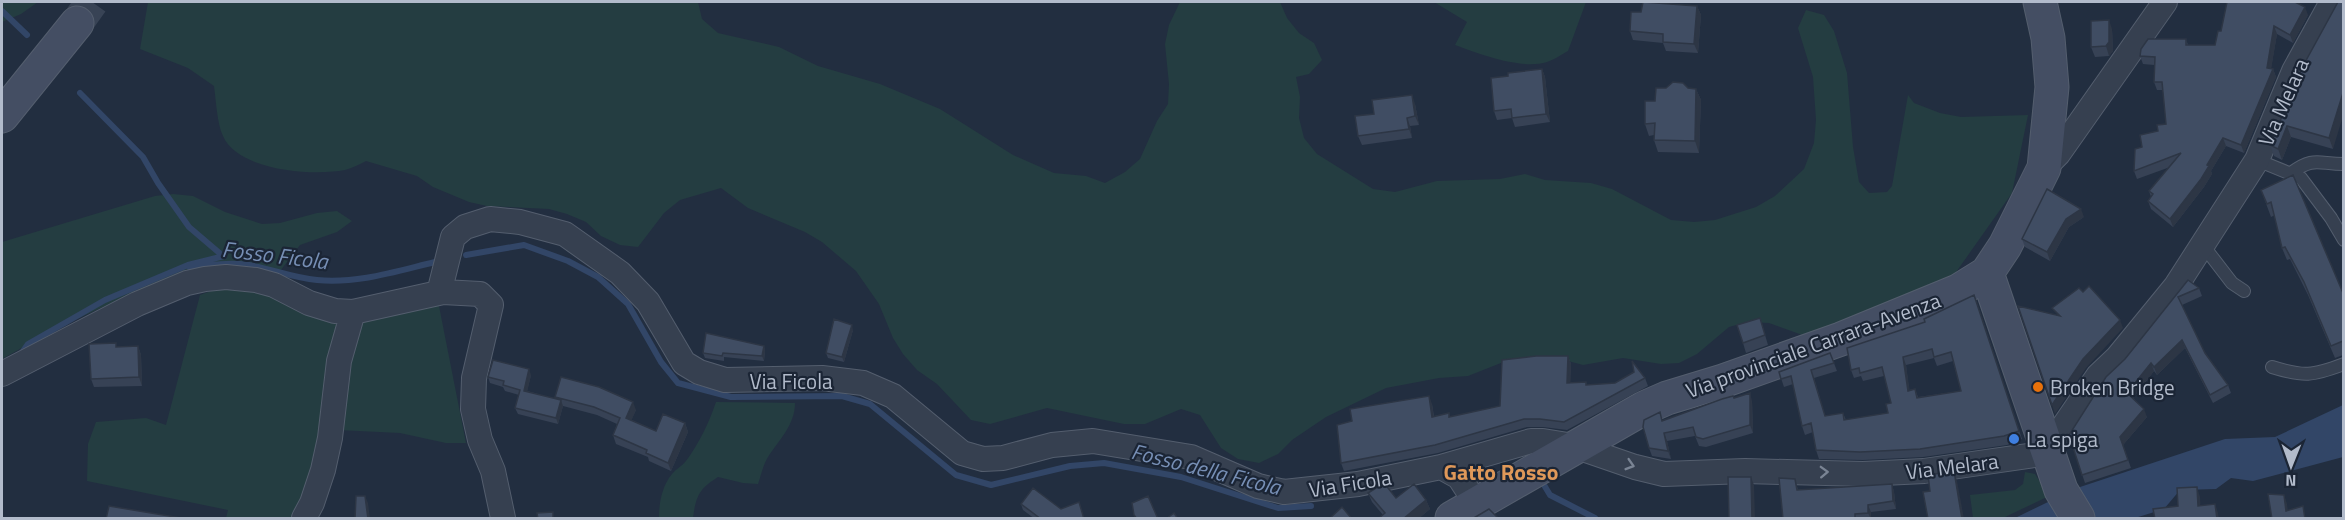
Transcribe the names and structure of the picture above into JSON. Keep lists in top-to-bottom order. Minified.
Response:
{"streets":{"main road":["Via provinciale Carrara-Avenza"],"street":["Via Melara","Via Ficola"]},"crossings":[["Via Melara","Via provinciale Carrara-Avenza"]],"one_way":["Via Melara"],"districts":["Gatto Rosso"],"water":["Fosso Ficola","Fosso della Ficola"],"places":["Broken Bridge","La spiga"],"north":"bottom"}
